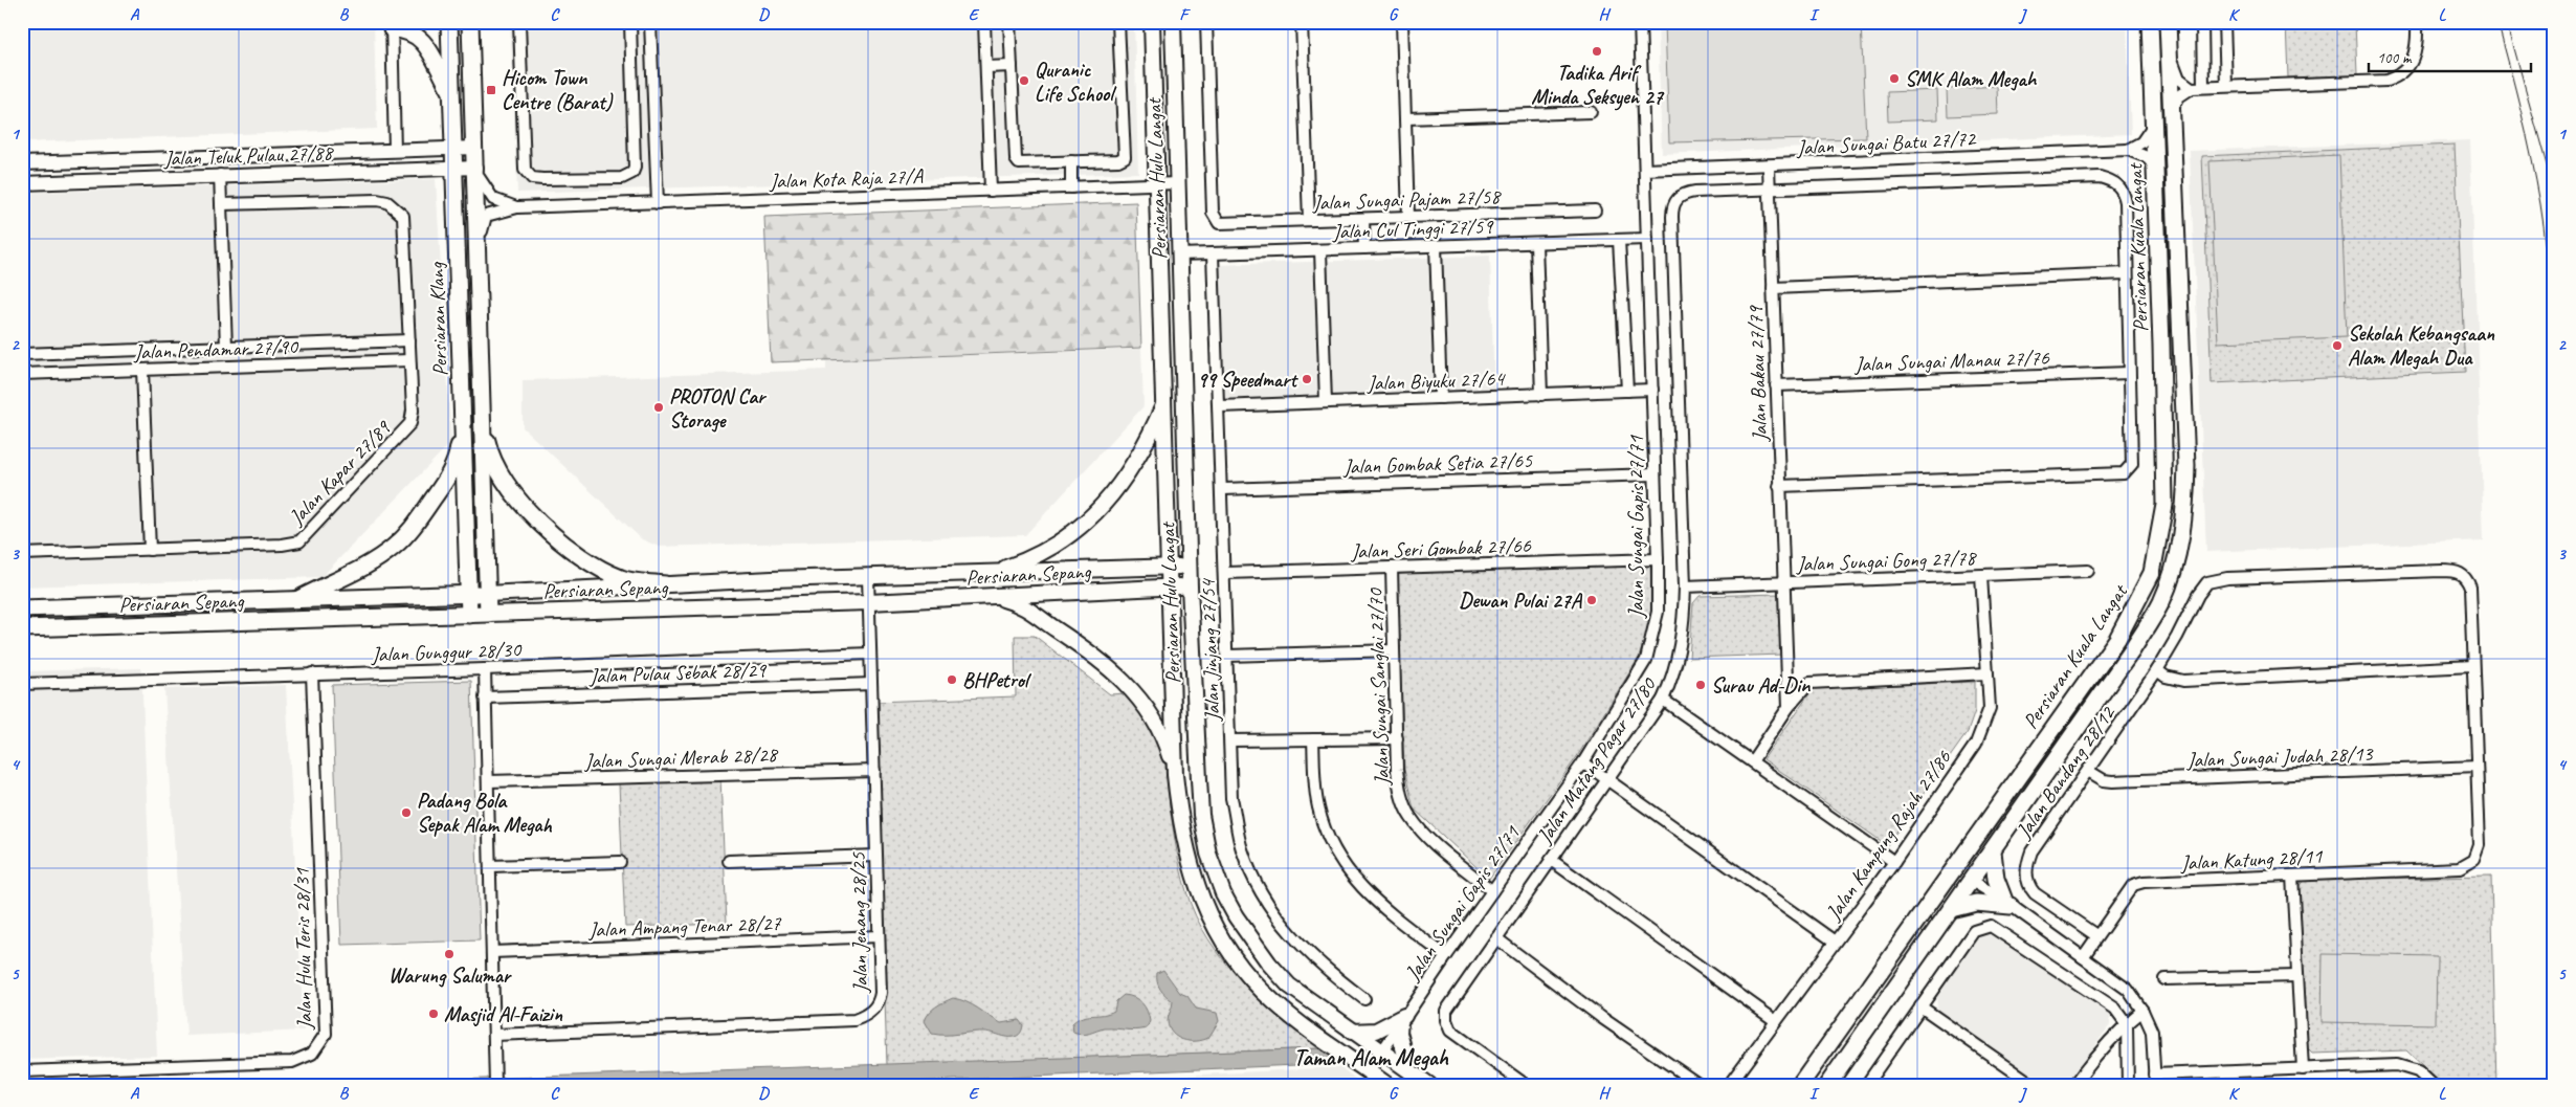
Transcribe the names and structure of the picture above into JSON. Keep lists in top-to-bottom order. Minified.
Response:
{"streets":{"main road":["Persiaran Hulu Langat","Persiaran Kuala Langat","Persiaran Klang","Persiaran Sepang"],"street":["Jalan Sungai Batu 27/72","Jalan Teluk Pulau 27/88","Jalan Kota Raja 27/A","Jalan Sungai Pajam 27/58","Jalan Cul Tinggi 27/59","Jalan Pendamar 27/90","Jalan Sungai Manau 27/76","Jalan Bakau 27/79","Jalan Biyuku 27/64","Jalan Gombak Setia 27/65","Jalan Kapar 27/89","Jalan Sungai Gapis 27/71","Jalan Seri Gombak 27/66","Jalan Sungai Gong 27/78","Jalan Jinjang 27/54","Jalan Gunggur 28/30","Jalan Pulau Sebak 28/29","Jalan Sungai Sanglai 27/70","Jalan Sungai Judah 28/13","Jalan Sungai Merab 28/28","Jalan Matang Pagar 27/80","Jalan Bandang 28/12","Jalan Kampung Rajah 27/86","Jalan Katung 28/11","Jalan Jenang 28/25","Jalan Ampang Tenar 28/27","Jalan Hulu Teris 28/31"]},"crossings":[["Jalan Sungai Batu 27/72","Jalan Bakau 27/79"],["Jalan Sungai Batu 27/72","Jalan Sungai Gapis 27/71"],["Jalan Teluk Pulau 27/88","Jalan Kota Raja 27/A"],["Jalan Teluk Pulau 27/88","Persiaran Klang"],["Jalan Kota Raja 27/A","Persiaran Hulu Langat"],["Jalan Kota Raja 27/A","Persiaran Klang"],["Persiaran Hulu Langat","Jalan Cul Tinggi 27/59"],["Persiaran Hulu Langat","Jalan Sungai Gapis 27/71"],["Persiaran Hulu Langat","Persiaran Sepang"],["Jalan Cul Tinggi 27/59","Jalan Sungai Gapis 27/71"],["Jalan Cul Tinggi 27/59","Jalan Jinjang 27/54"],["Persiaran Klang","Persiaran Sepang"],["Jalan Pendamar 27/90","Jalan Kapar 27/89"],["Jalan Sungai Manau 27/76","Jalan Bakau 27/79"],["Jalan Bakau 27/79","Jalan Sungai Gong 27/78"],["Jalan Bakau 27/79","Jalan Matang Pagar 27/80"],["Jalan Biyuku 27/64","Jalan Sungai Gapis 27/71"],["Jalan Biyuku 27/64","Jalan Jinjang 27/54"],["Jalan Gombak Setia 27/65","Jalan Sungai Gapis 27/71"],["Jalan Gombak Setia 27/65","Jalan Jinjang 27/54"],["Jalan Sungai Gapis 27/71","Jalan Seri Gombak 27/66"],["Jalan Sungai Gapis 27/71","Jalan Sungai Sanglai 27/70"],["Jalan Seri Gombak 27/66","Jalan Jinjang 27/54"],["Jalan Seri Gombak 27/66","Jalan Sungai Sanglai 27/70"],["Jalan Sungai Gong 27/78","Jalan Matang Pagar 27/80"],["Jalan Sungai Gong 27/78","Jalan Kampung Rajah 27/86"],["Persiaran Sepang","Jalan Jenang 28/25"],["Jalan Gunggur 28/30","Jalan Jenang 28/25"],["Jalan Gunggur 28/30","Jalan Hulu Teris 28/31"],["Jalan Pulau Sebak 28/29","Jalan Jenang 28/25"],["Jalan Sungai Judah 28/13","Jalan Bandang 28/12"],["Jalan Sungai Judah 28/13","Jalan Katung 28/11"],["Jalan Sungai Merab 28/28","Jalan Jenang 28/25"],["Jalan Bandang 28/12","Jalan Katung 28/11"],["Jalan Jenang 28/25","Jalan Ampang Tenar 28/27"]],"districts":["Taman Alam Megah"],"places":{"other":["Tadika Arif Minda Seksyen 27","SMK Alam Megah","Quranic Life School","Sekolah Kebangsaan Alam Megah Dua","99 Speedmart","PROTON Car Storage","Dewan Pulai 27A","BHPetrol","Surau Ad-Din","Padang Bola Sepak Alam Megah","Warung Salumar","Masjid Al-Faizin"],"transit":["Hicom Town Centre (Barat)"]},"scale_bar":"100 m","grid":{"columns":["A","B","C","D","E","F","G","H","I","J","K","L"],"rows":["1","2","3","4","5"]}}
